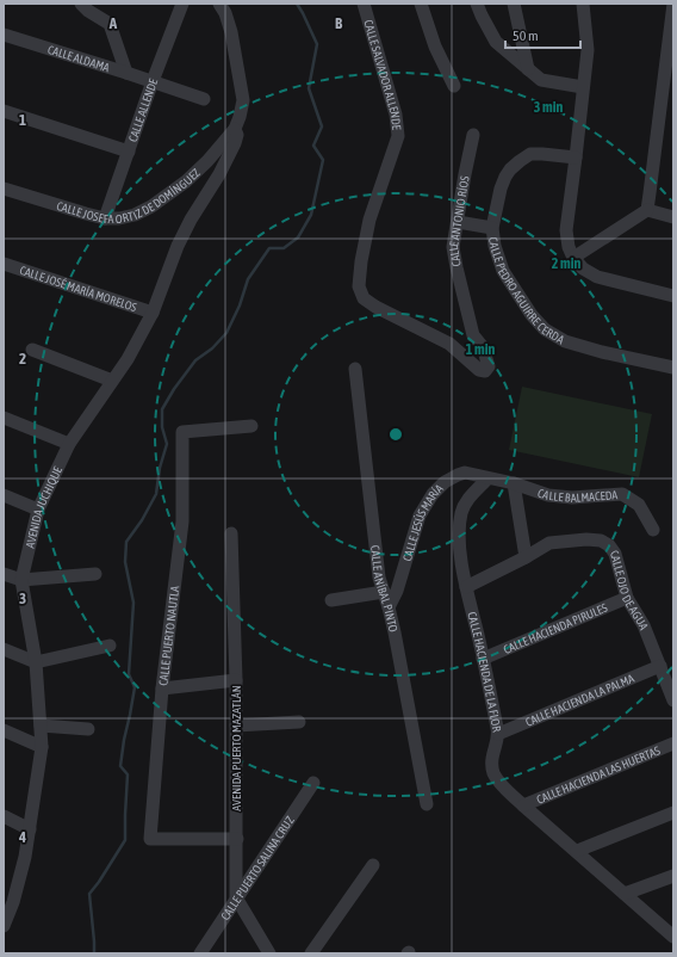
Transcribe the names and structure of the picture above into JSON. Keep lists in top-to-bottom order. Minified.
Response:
{"streets":{"street":["CALLE ALDAMA","CALLE SALVADOR ALLENDE","CALLE ALLENDE","CALLE JOSEFA ORTIZ DE DOMÍNGUEZ","CALLE ANTONIO RÍOS","CALLE PEDRO AGUIRRE CERDA","CALLE JOSÉ MARÍA MORELOS","CALLE BALMACEDA","AVENIDA JUCHIQUE","CALLE JESÚS MARÍA","CALLE ANÍBAL PINTO","CALLE OJO DE AGUA","CALLE HACIENDA PIRULES","CALLE PUERTO NAUTLA","CALLE HACIENDA DE LA FLOR","CALLE HACIENDA LA PALMA","AVENIDA PUERTO MAZATLÁN","CALLE HACIENDA LAS HUERTAS","CALLE PUERTO SALINA CRUZ"]},"crossings":[["CALLE ALDAMA","CALLE ALLENDE"],["CALLE SALVADOR ALLENDE","CALLE ANTONIO RÍOS"],["CALLE ALLENDE","CALLE JOSEFA ORTIZ DE DOMÍNGUEZ"],["CALLE JOSEFA ORTIZ DE DOMÍNGUEZ","AVENIDA JUCHIQUE"],["CALLE JOSÉ MARÍA MORELOS","AVENIDA JUCHIQUE"],["CALLE BALMACEDA","CALLE JESÚS MARÍA"],["CALLE BALMACEDA","CALLE HACIENDA DE LA FLOR"],["CALLE JESÚS MARÍA","CALLE ANÍBAL PINTO"],["CALLE JESÚS MARÍA","CALLE HACIENDA DE LA FLOR"],["CALLE OJO DE AGUA","CALLE HACIENDA PIRULES"],["CALLE OJO DE AGUA","CALLE HACIENDA DE LA FLOR"],["CALLE OJO DE AGUA","CALLE HACIENDA LA PALMA"],["CALLE HACIENDA PIRULES","CALLE HACIENDA DE LA FLOR"],["CALLE PUERTO NAUTLA","AVENIDA PUERTO MAZATLÁN"],["CALLE HACIENDA DE LA FLOR","CALLE HACIENDA LA PALMA"],["CALLE HACIENDA DE LA FLOR","CALLE HACIENDA LAS HUERTAS"],["AVENIDA PUERTO MAZATLÁN","CALLE PUERTO SALINA CRUZ"]],"scale_bar":"50 m","grid":{"columns":["A","B"],"rows":["1","2","3","4"]},"rings":["3 min","2 min","1 min"]}
